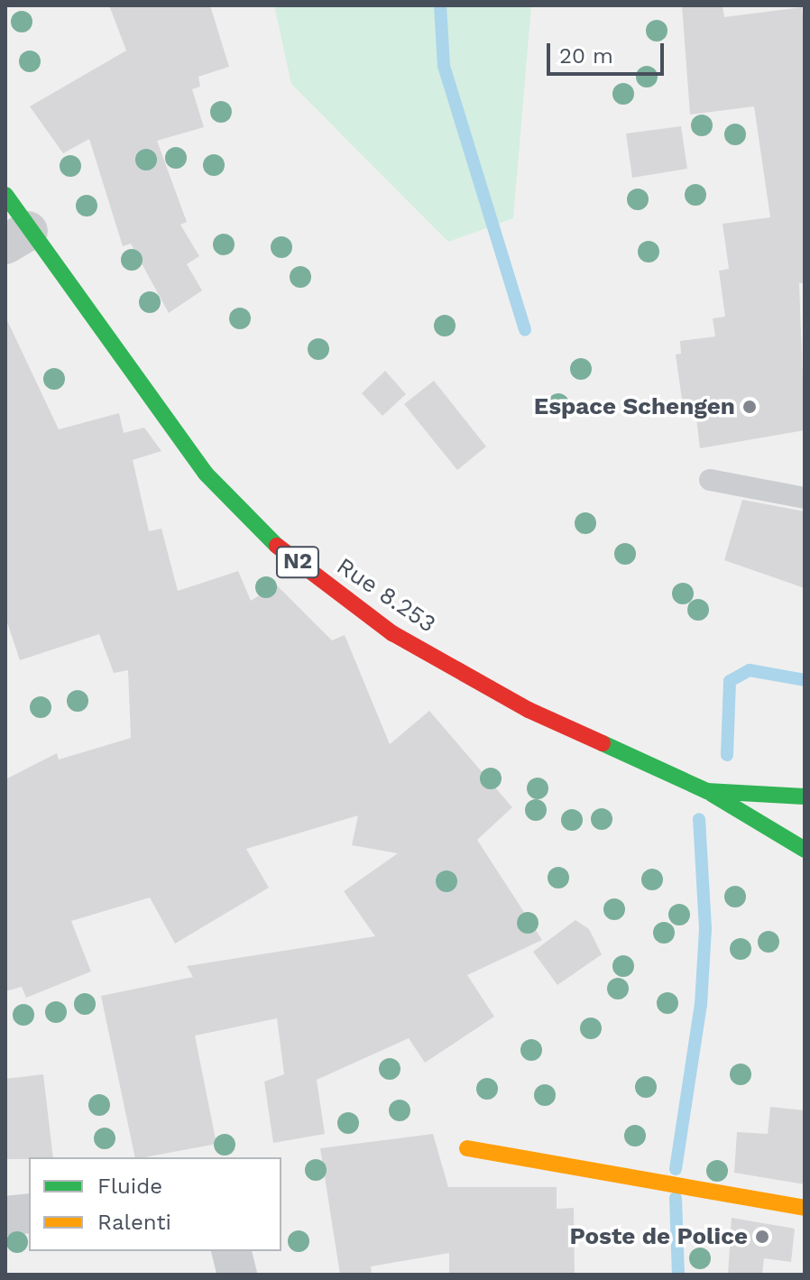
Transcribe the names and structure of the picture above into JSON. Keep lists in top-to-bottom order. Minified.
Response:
{"streets":{"main road":["N2","Rue 8.253"]},"crossings":[["N2","Rue 8.253"]],"places":["Espace Schengen","Poste de Police"],"legend":["Fluide","Ralenti"],"scale_bar":"20 m"}
